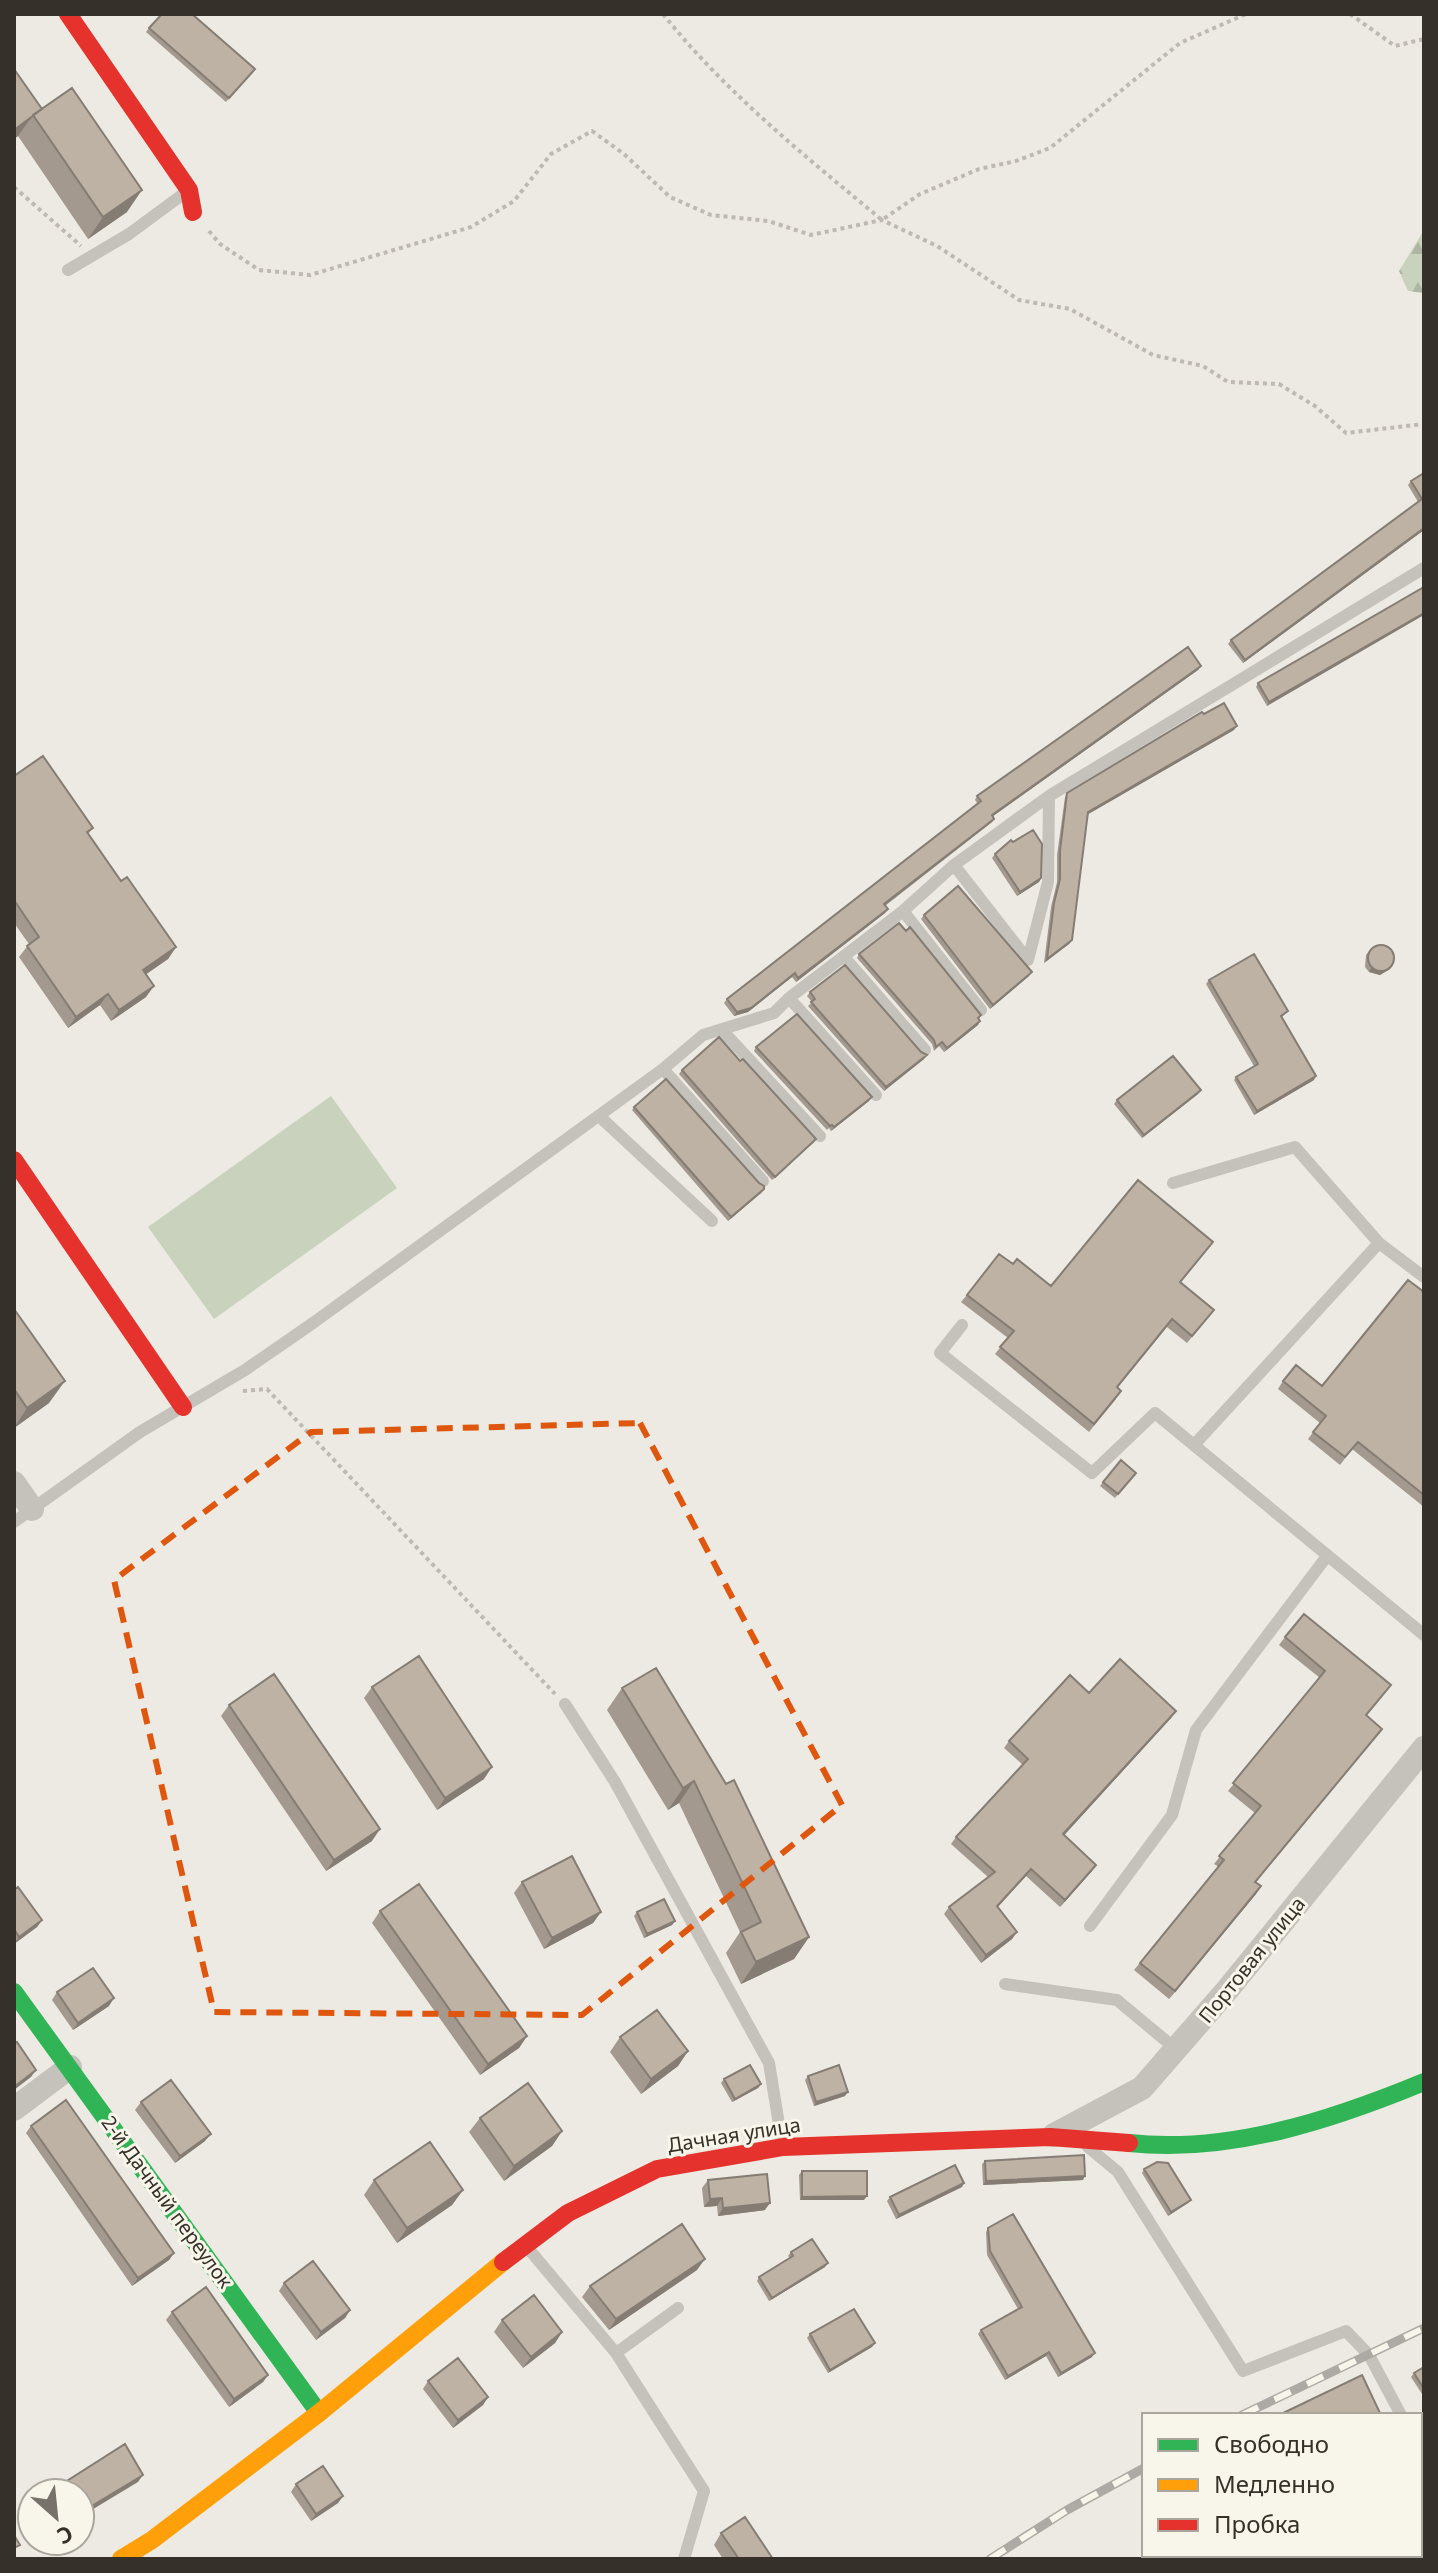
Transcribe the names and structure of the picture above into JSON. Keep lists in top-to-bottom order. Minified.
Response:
{"streets":{"street":["Портовая улица","Дачная улица","2-й Дачный переулок"]},"crossings":[["Портовая улица","Дачная улица"],["Дачная улица","2-й Дачный переулок"]],"legend":["Свободно","Медленно","Пробка"],"north":"bottom right"}
